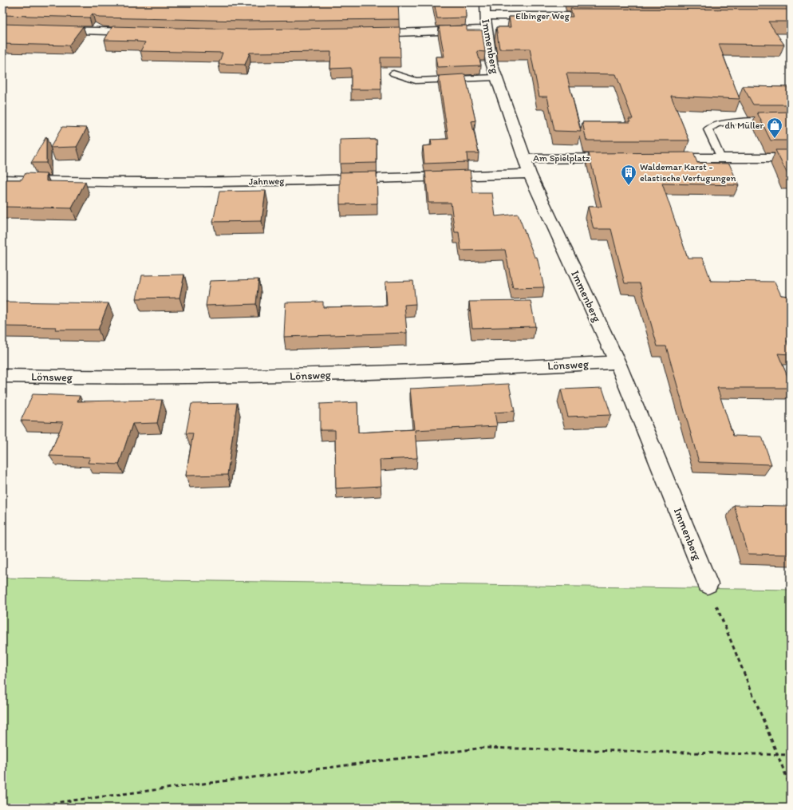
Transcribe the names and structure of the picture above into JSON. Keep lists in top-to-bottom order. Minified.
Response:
{"streets":{"street":["Elbinger Weg","Immenberg","Am Spielplatz","Jahnweg","Lönsweg"]},"crossings":[["Elbinger Weg","Immenberg"],["Immenberg","Am Spielplatz"],["Immenberg","Jahnweg"],["Immenberg","Lönsweg"]],"places":{"shop":["dh Müller"],"building":["Waldemar Karst - elastische Verfugungen"]}}
